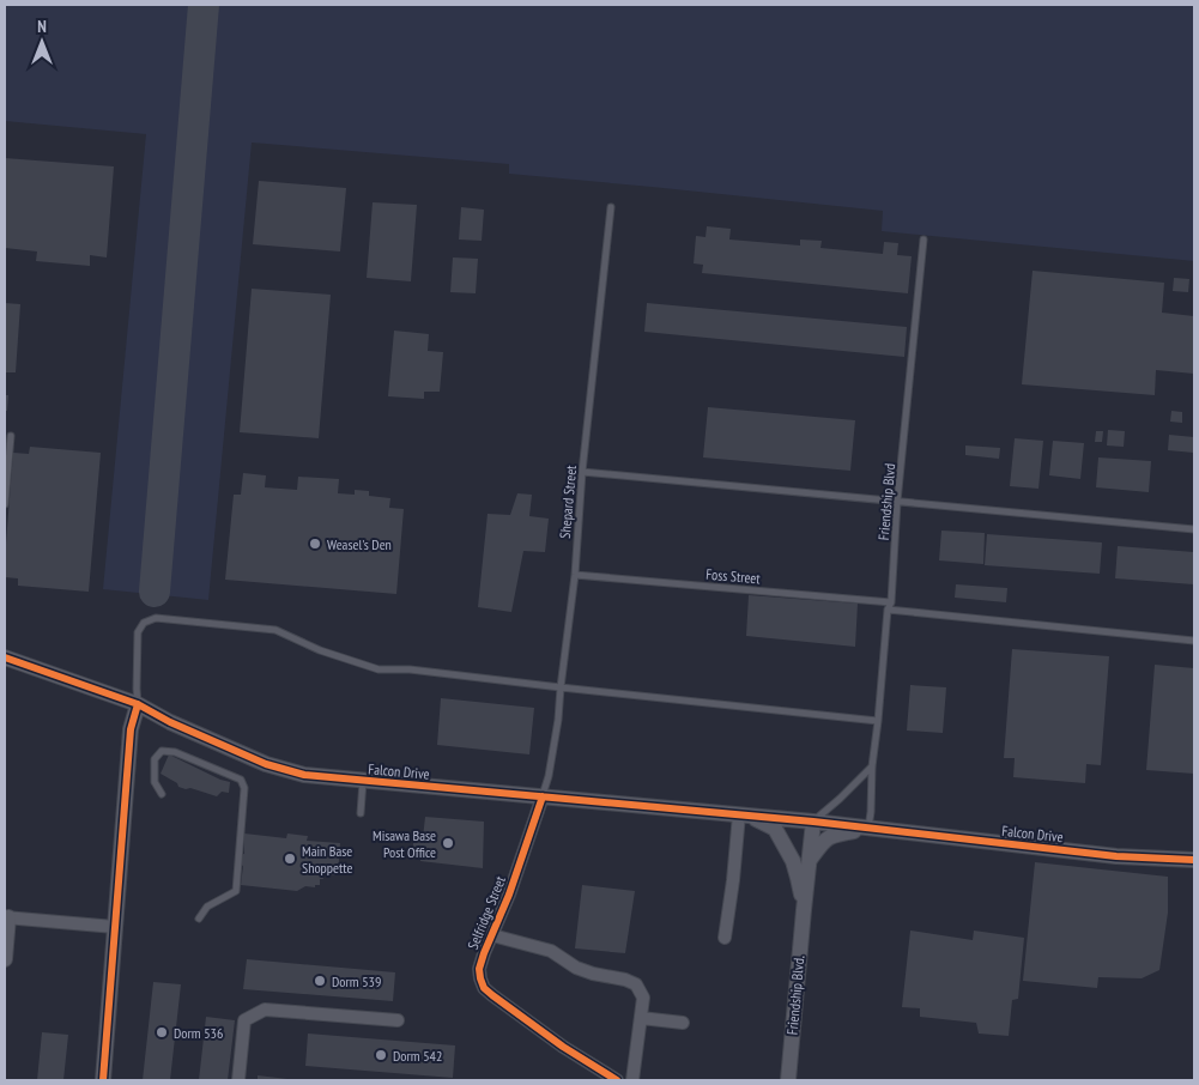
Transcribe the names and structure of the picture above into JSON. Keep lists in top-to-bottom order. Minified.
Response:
{"streets":{"street":["Falcon Drive","Selfridge Street","Friendship Blvd."],"lane":["Shepard Street","Friendship Blvd","Foss Street"]},"crossings":[["Shepard Street","Foss Street"],["Shepard Street","Falcon Drive"],["Shepard Street","Selfridge Street"],["Friendship Blvd","Foss Street"],["Friendship Blvd","Falcon Drive"],["Falcon Drive","Selfridge Street"],["Falcon Drive","Friendship Blvd."]],"places":["Weasel's Den","Misawa Base Post Office","Main Base Shoppette","Dorm 539","Dorm 536","Dorm 542"],"north":"top"}
